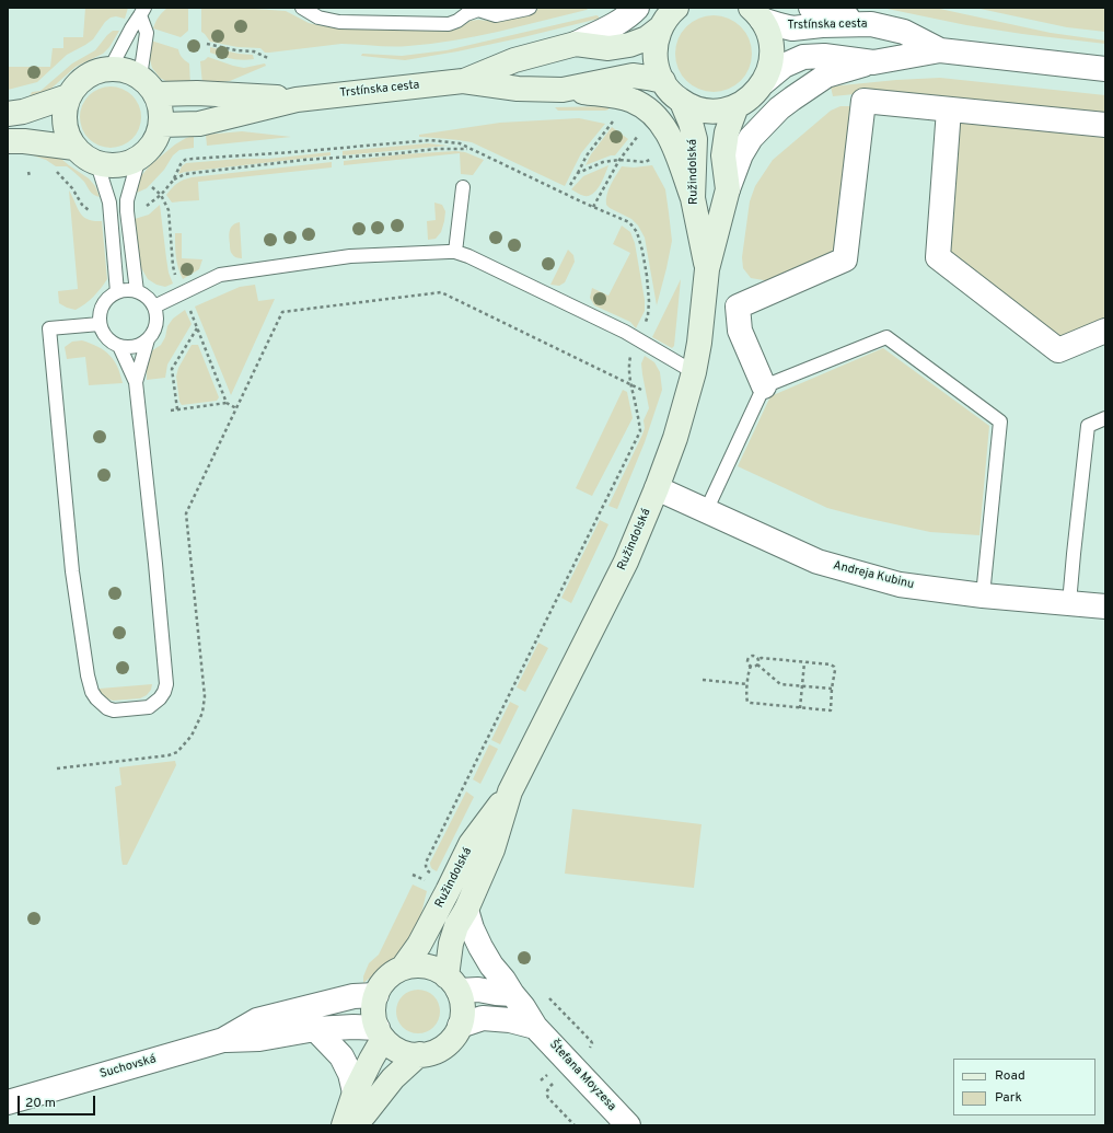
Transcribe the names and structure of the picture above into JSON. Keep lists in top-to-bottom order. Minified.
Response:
{"streets":{"main road":["Trstínska cesta","Ružindolská"],"street":["Andreja Kubinu","Suchovská","Štefana Moyzesa"]},"crossings":[["Ružindolská","Andreja Kubinu"],["Ružindolská","Suchovská"],["Ružindolská","Štefana Moyzesa"]],"legend":["Road","Park"],"scale_bar":"20 m"}
